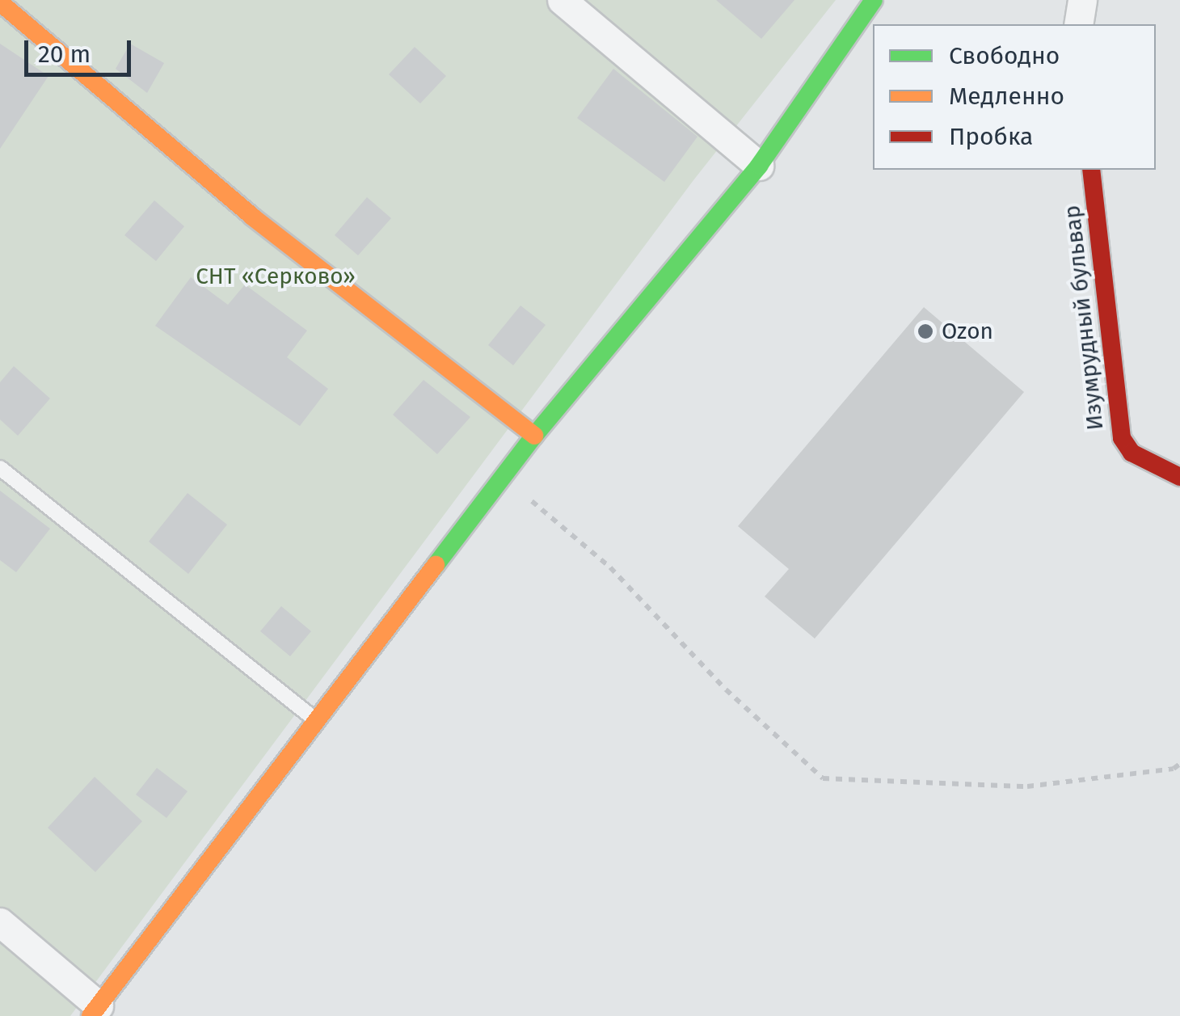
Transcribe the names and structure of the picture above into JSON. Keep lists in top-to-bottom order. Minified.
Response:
{"streets":{"main road":["Изумрудный бульвар"]},"parks":["СНТ «Серково»"],"places":["Ozon"],"legend":["Свободно","Медленно","Пробка"],"scale_bar":"20 m"}
